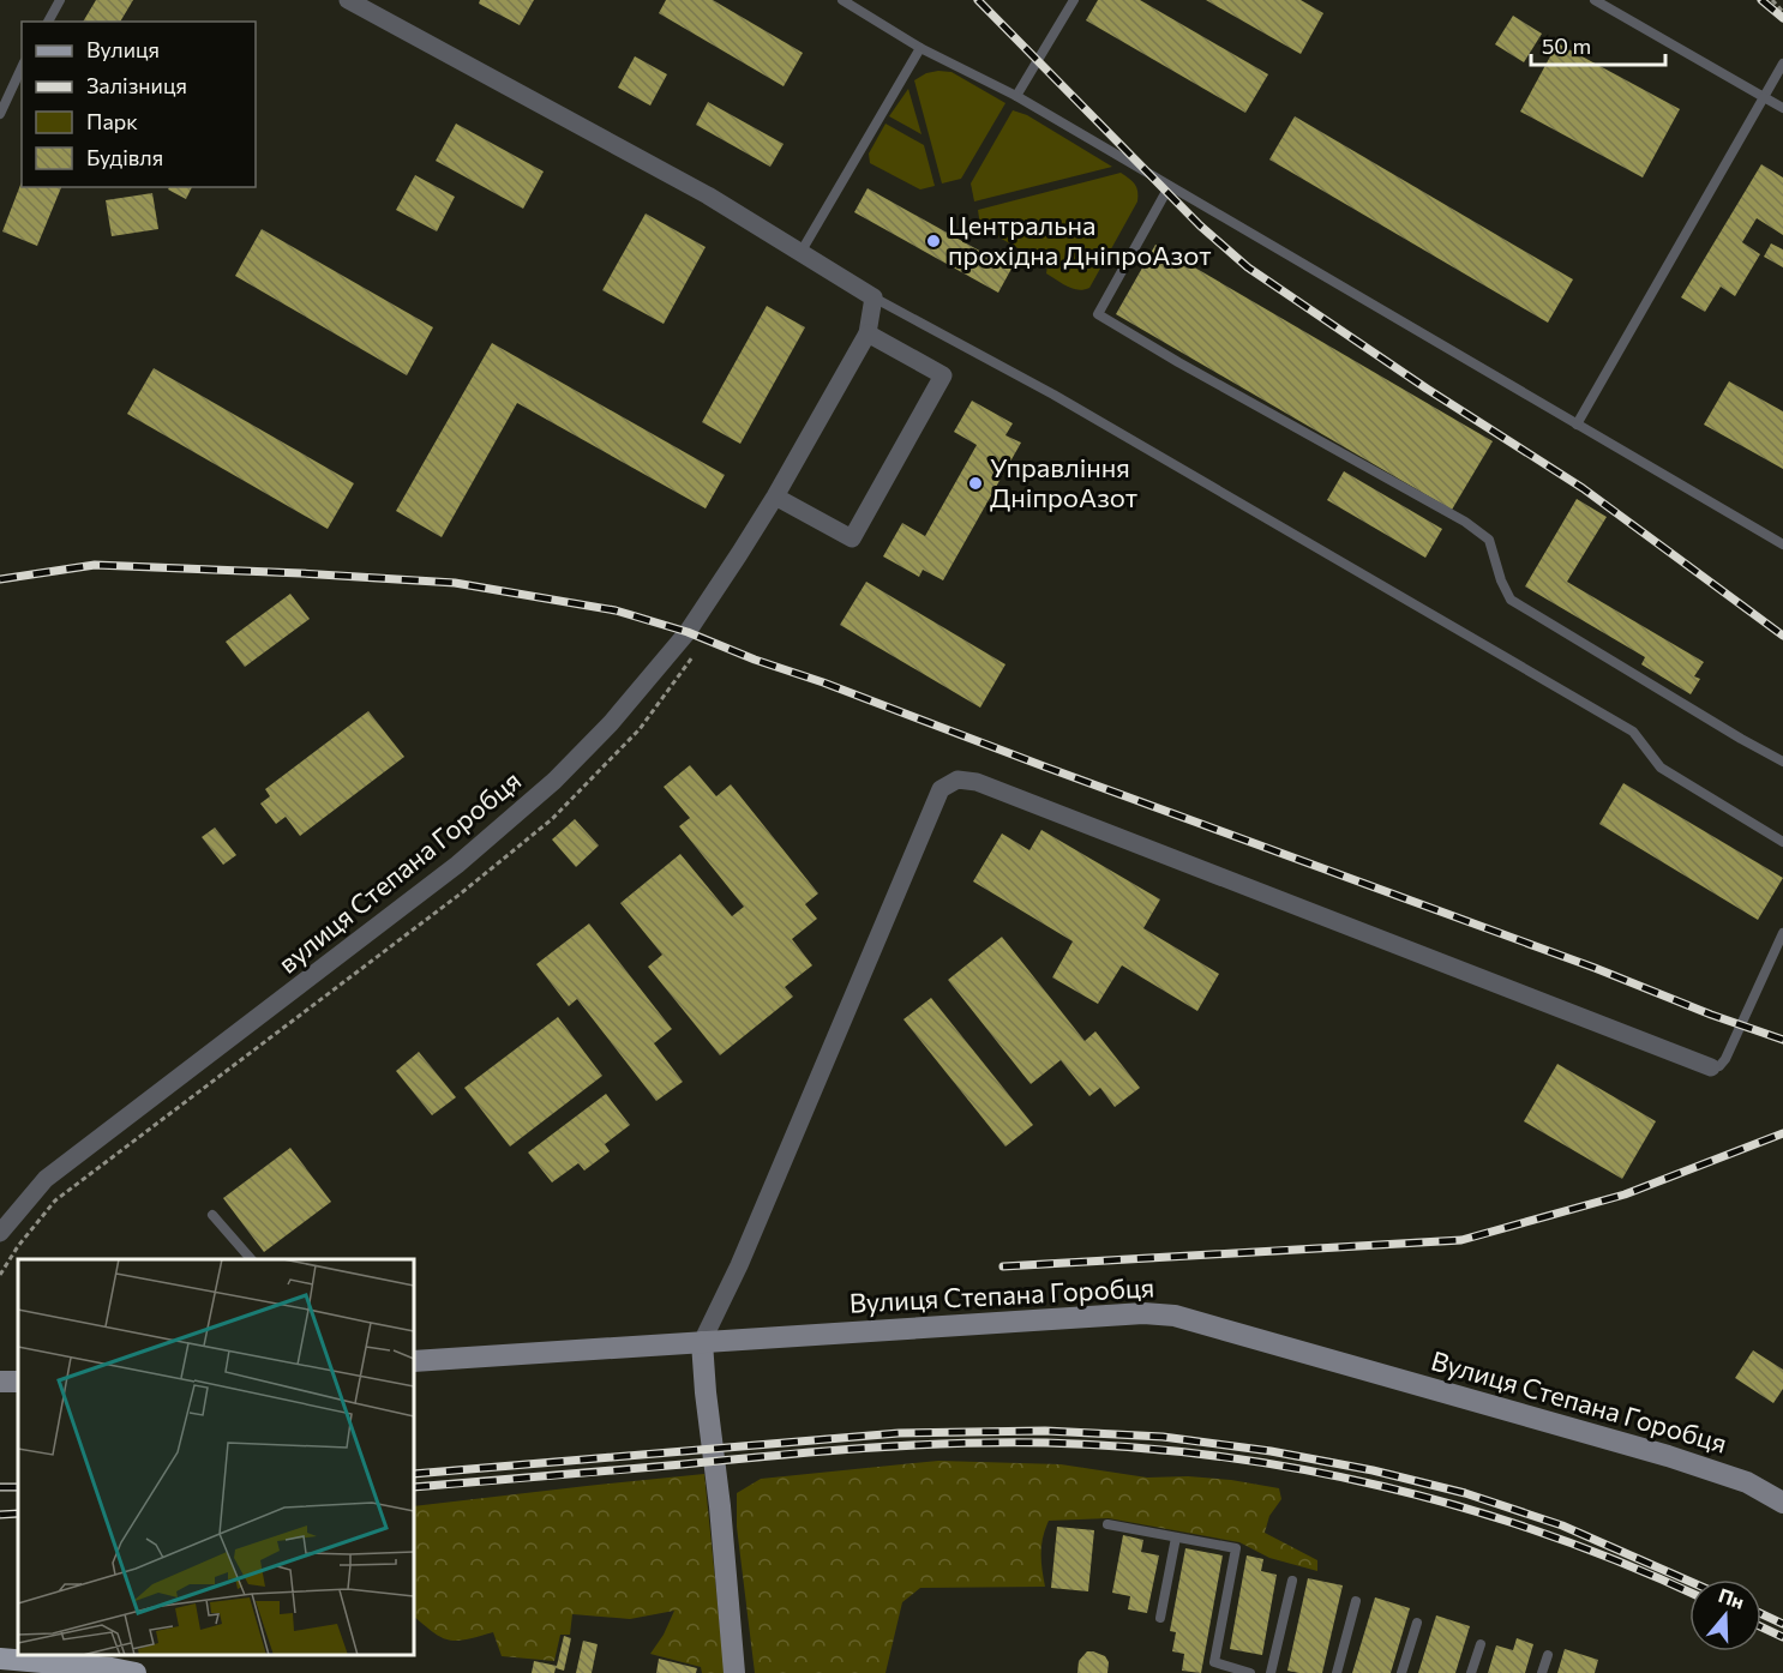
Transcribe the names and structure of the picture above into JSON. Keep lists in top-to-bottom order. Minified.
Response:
{"streets":{"street":["вулиця Степана Горобця","Вулиця Степана Горобця"]},"places":["Центральна прохідна ДніпроАзот","Управління ДніпроАзот"],"legend":["Вулиця","Залізниця","Парк","Будівля"],"scale_bar":"50 m","north":"top"}
